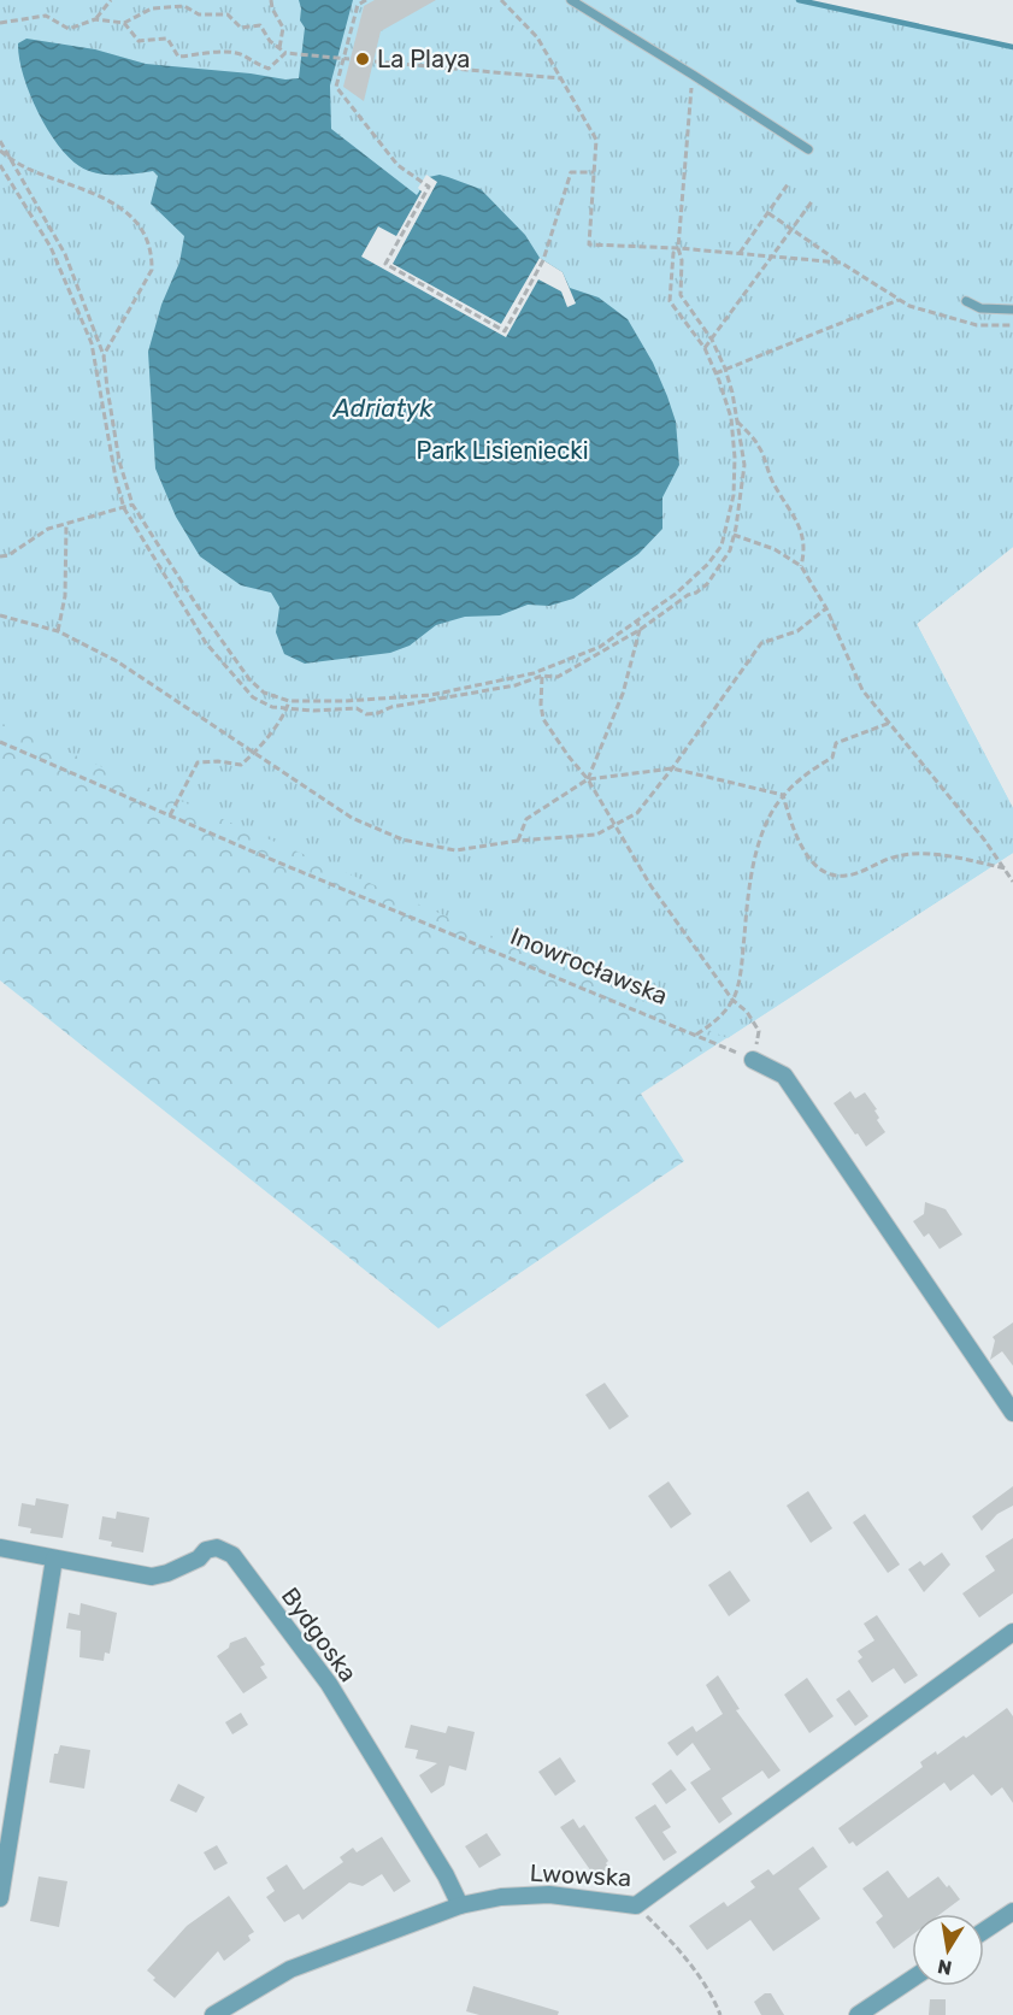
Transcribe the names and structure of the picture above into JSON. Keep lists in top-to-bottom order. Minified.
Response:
{"streets":{"street":["Bydgoska","Lwowska"],"path":["Inowrocławska"]},"crossings":[["Bydgoska","Lwowska"]],"water":["Adriatyk"],"parks":["Park Lisieniecki"],"places":["La Playa"],"north":"bottom"}
